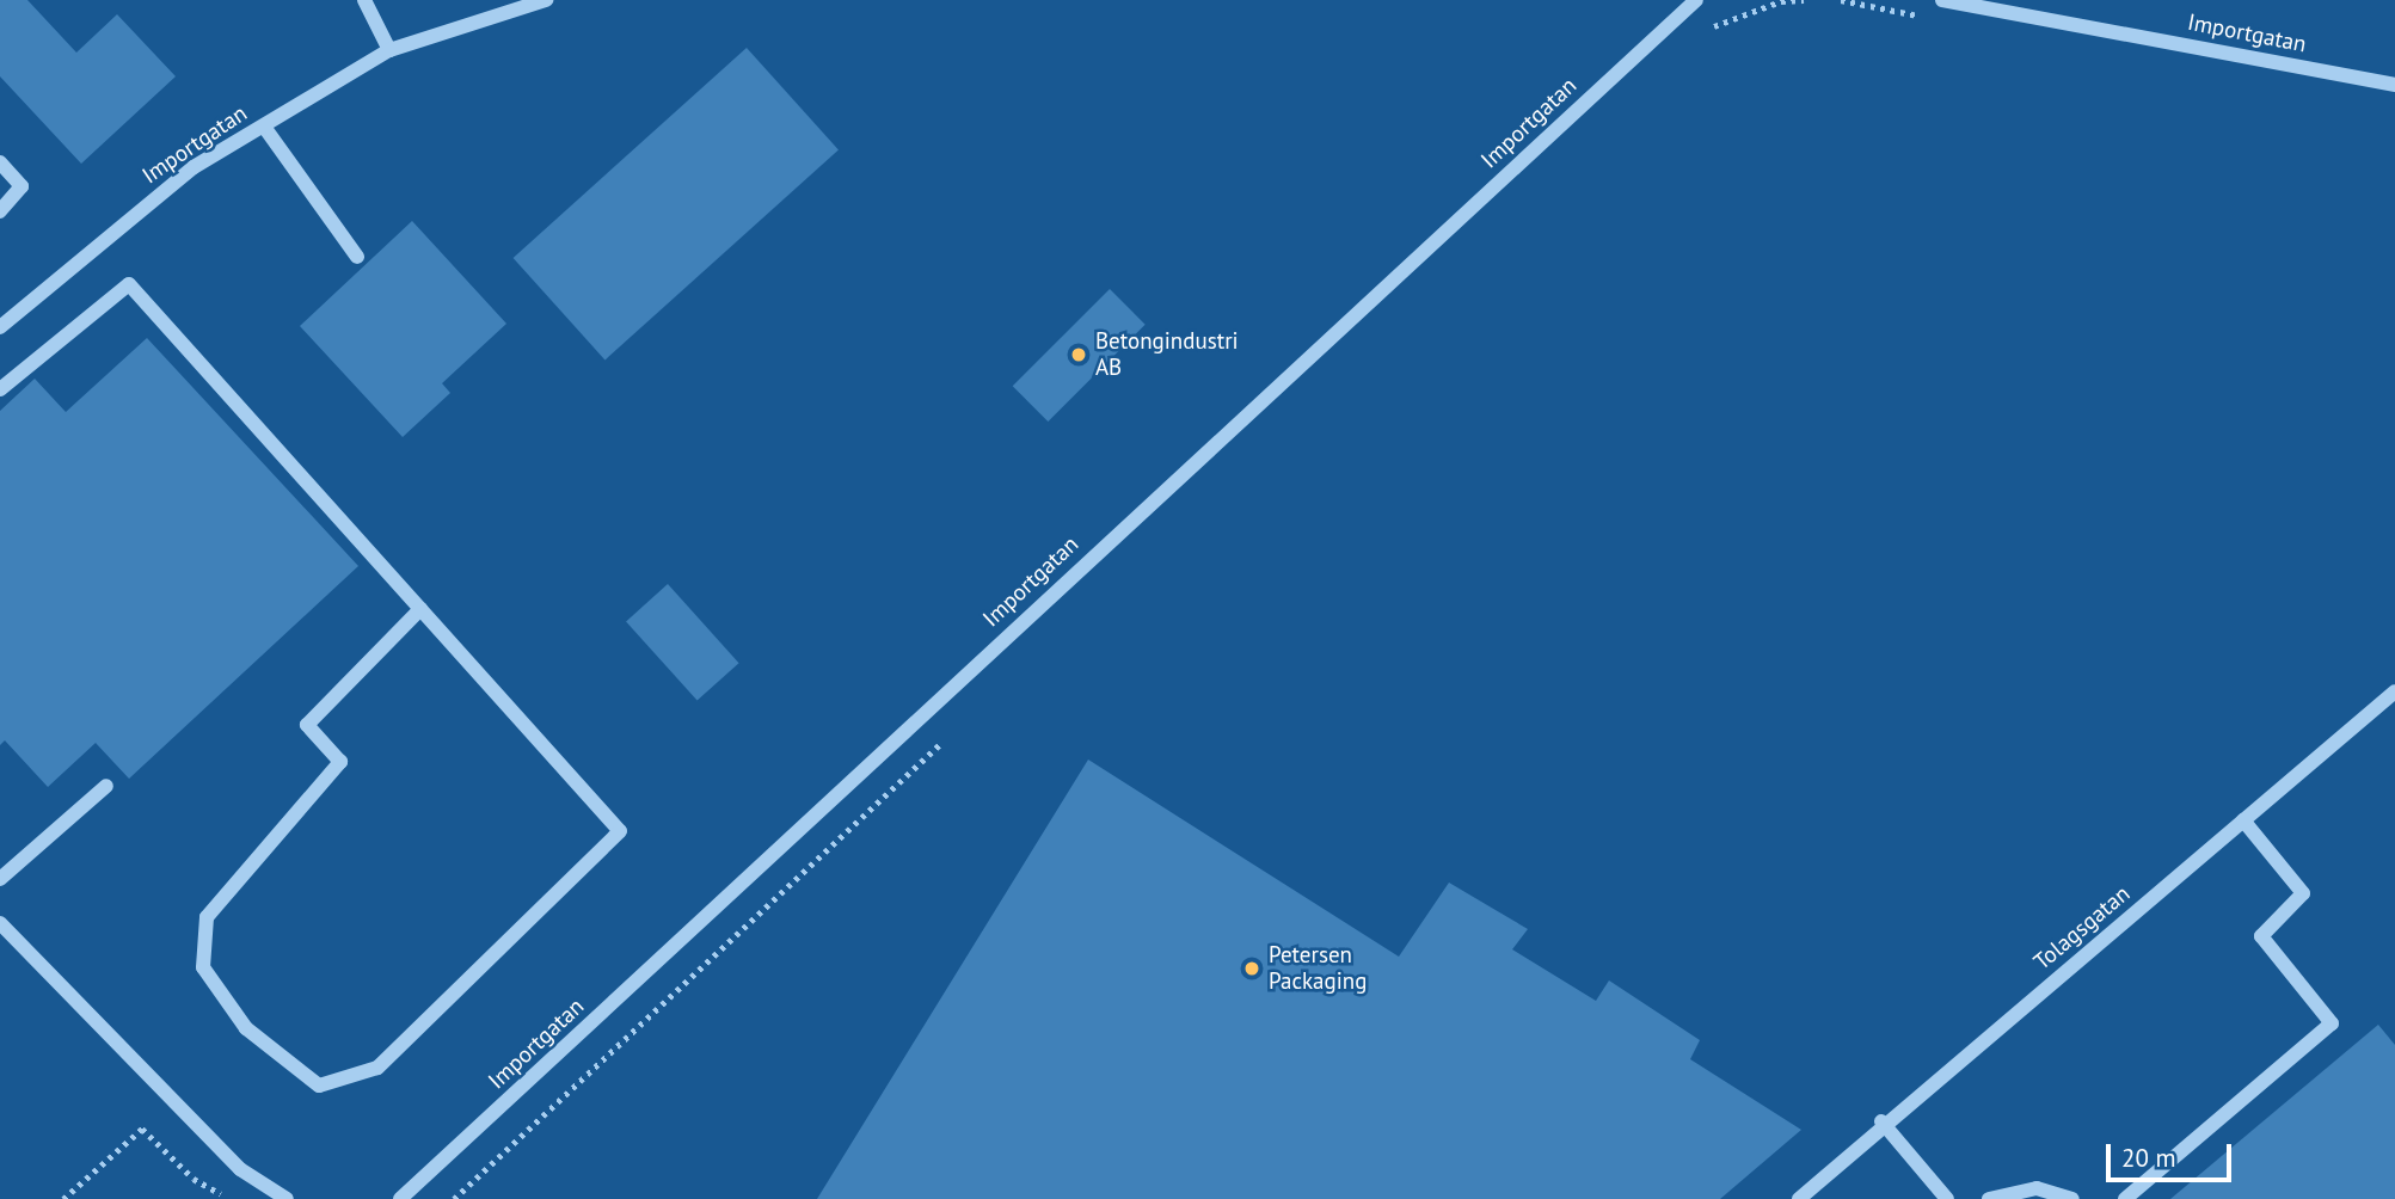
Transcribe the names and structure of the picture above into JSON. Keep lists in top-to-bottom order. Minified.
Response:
{"streets":{"street":["Importgatan","Tolagsgatan"]},"places":["Betongindustri AB","Petersen Packaging"],"scale_bar":"20 m"}
